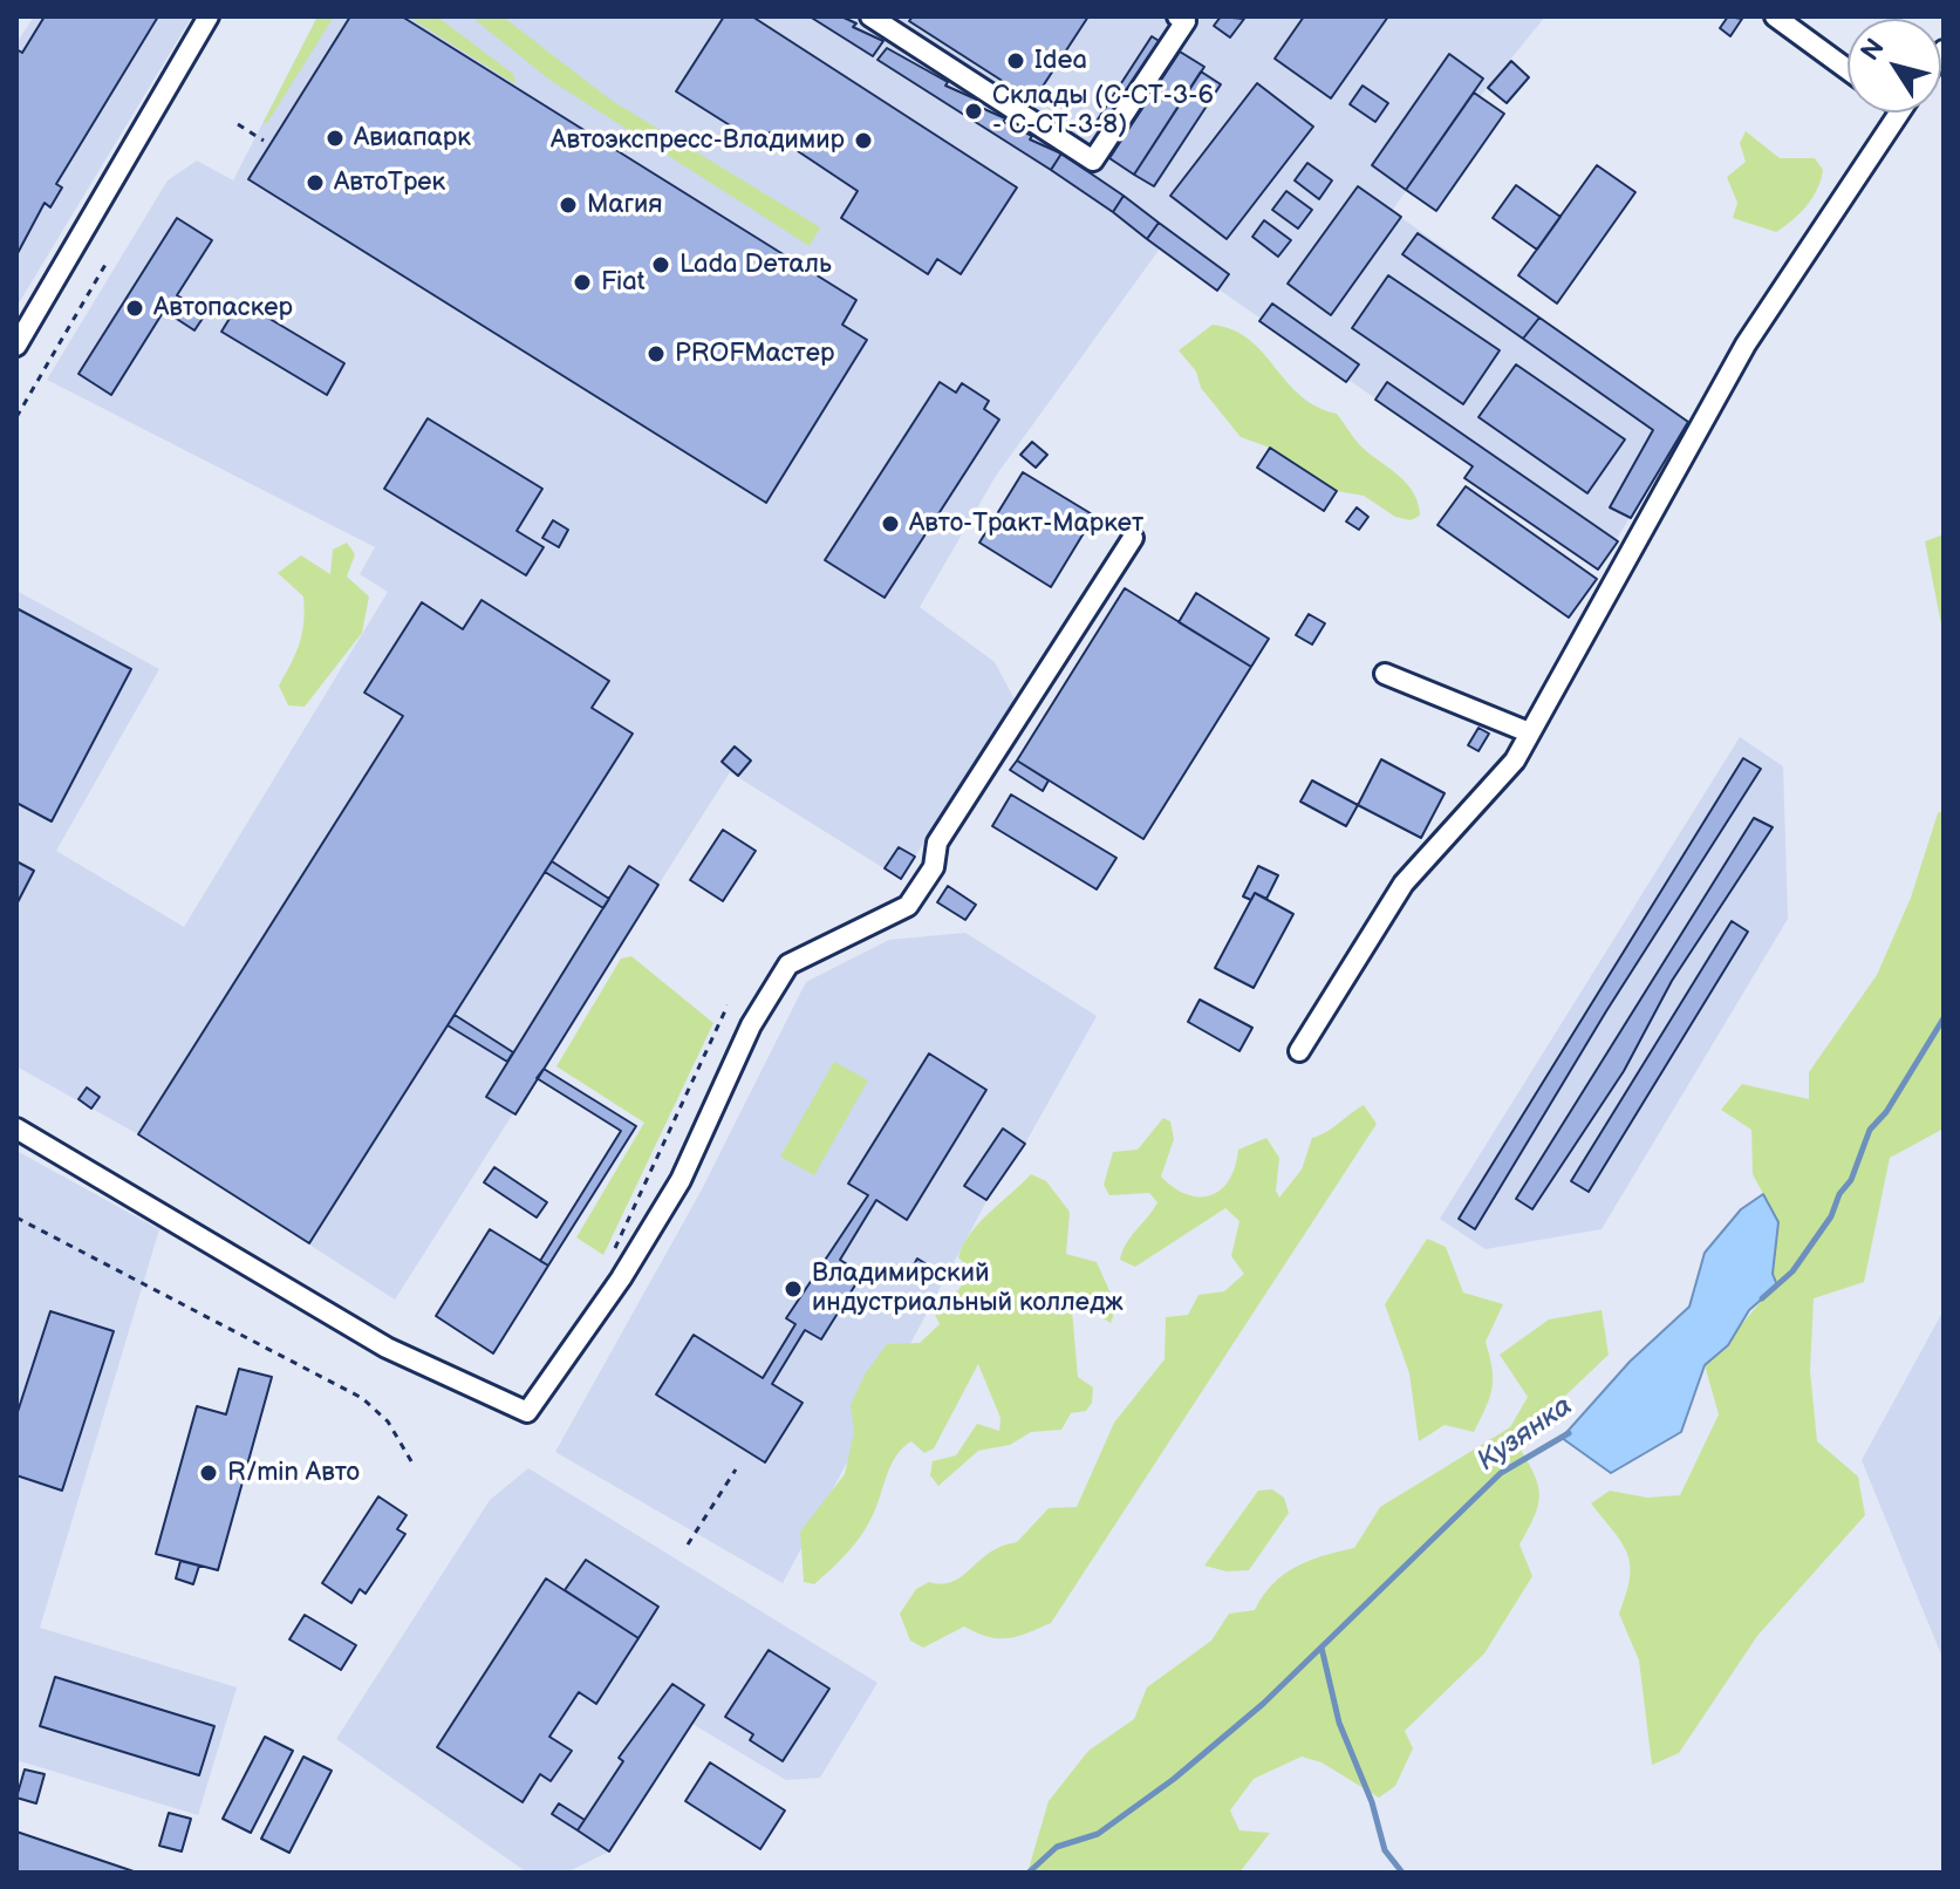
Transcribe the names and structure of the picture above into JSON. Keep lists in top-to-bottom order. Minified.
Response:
{"water":["Кузянка"],"places":["Idea","Склады (С-СТ-3-6 - С-СТ-3-8)","Авиапарк","Автоэкспресс-Владимир","АвтоТрек","Магия","Lada Dеталь","Fiat","Автопаскер","PROFМастер","Авто-Тракт-Маркет","Владимирский индустриальный колледж","R/min Авто"],"north":"top left"}
